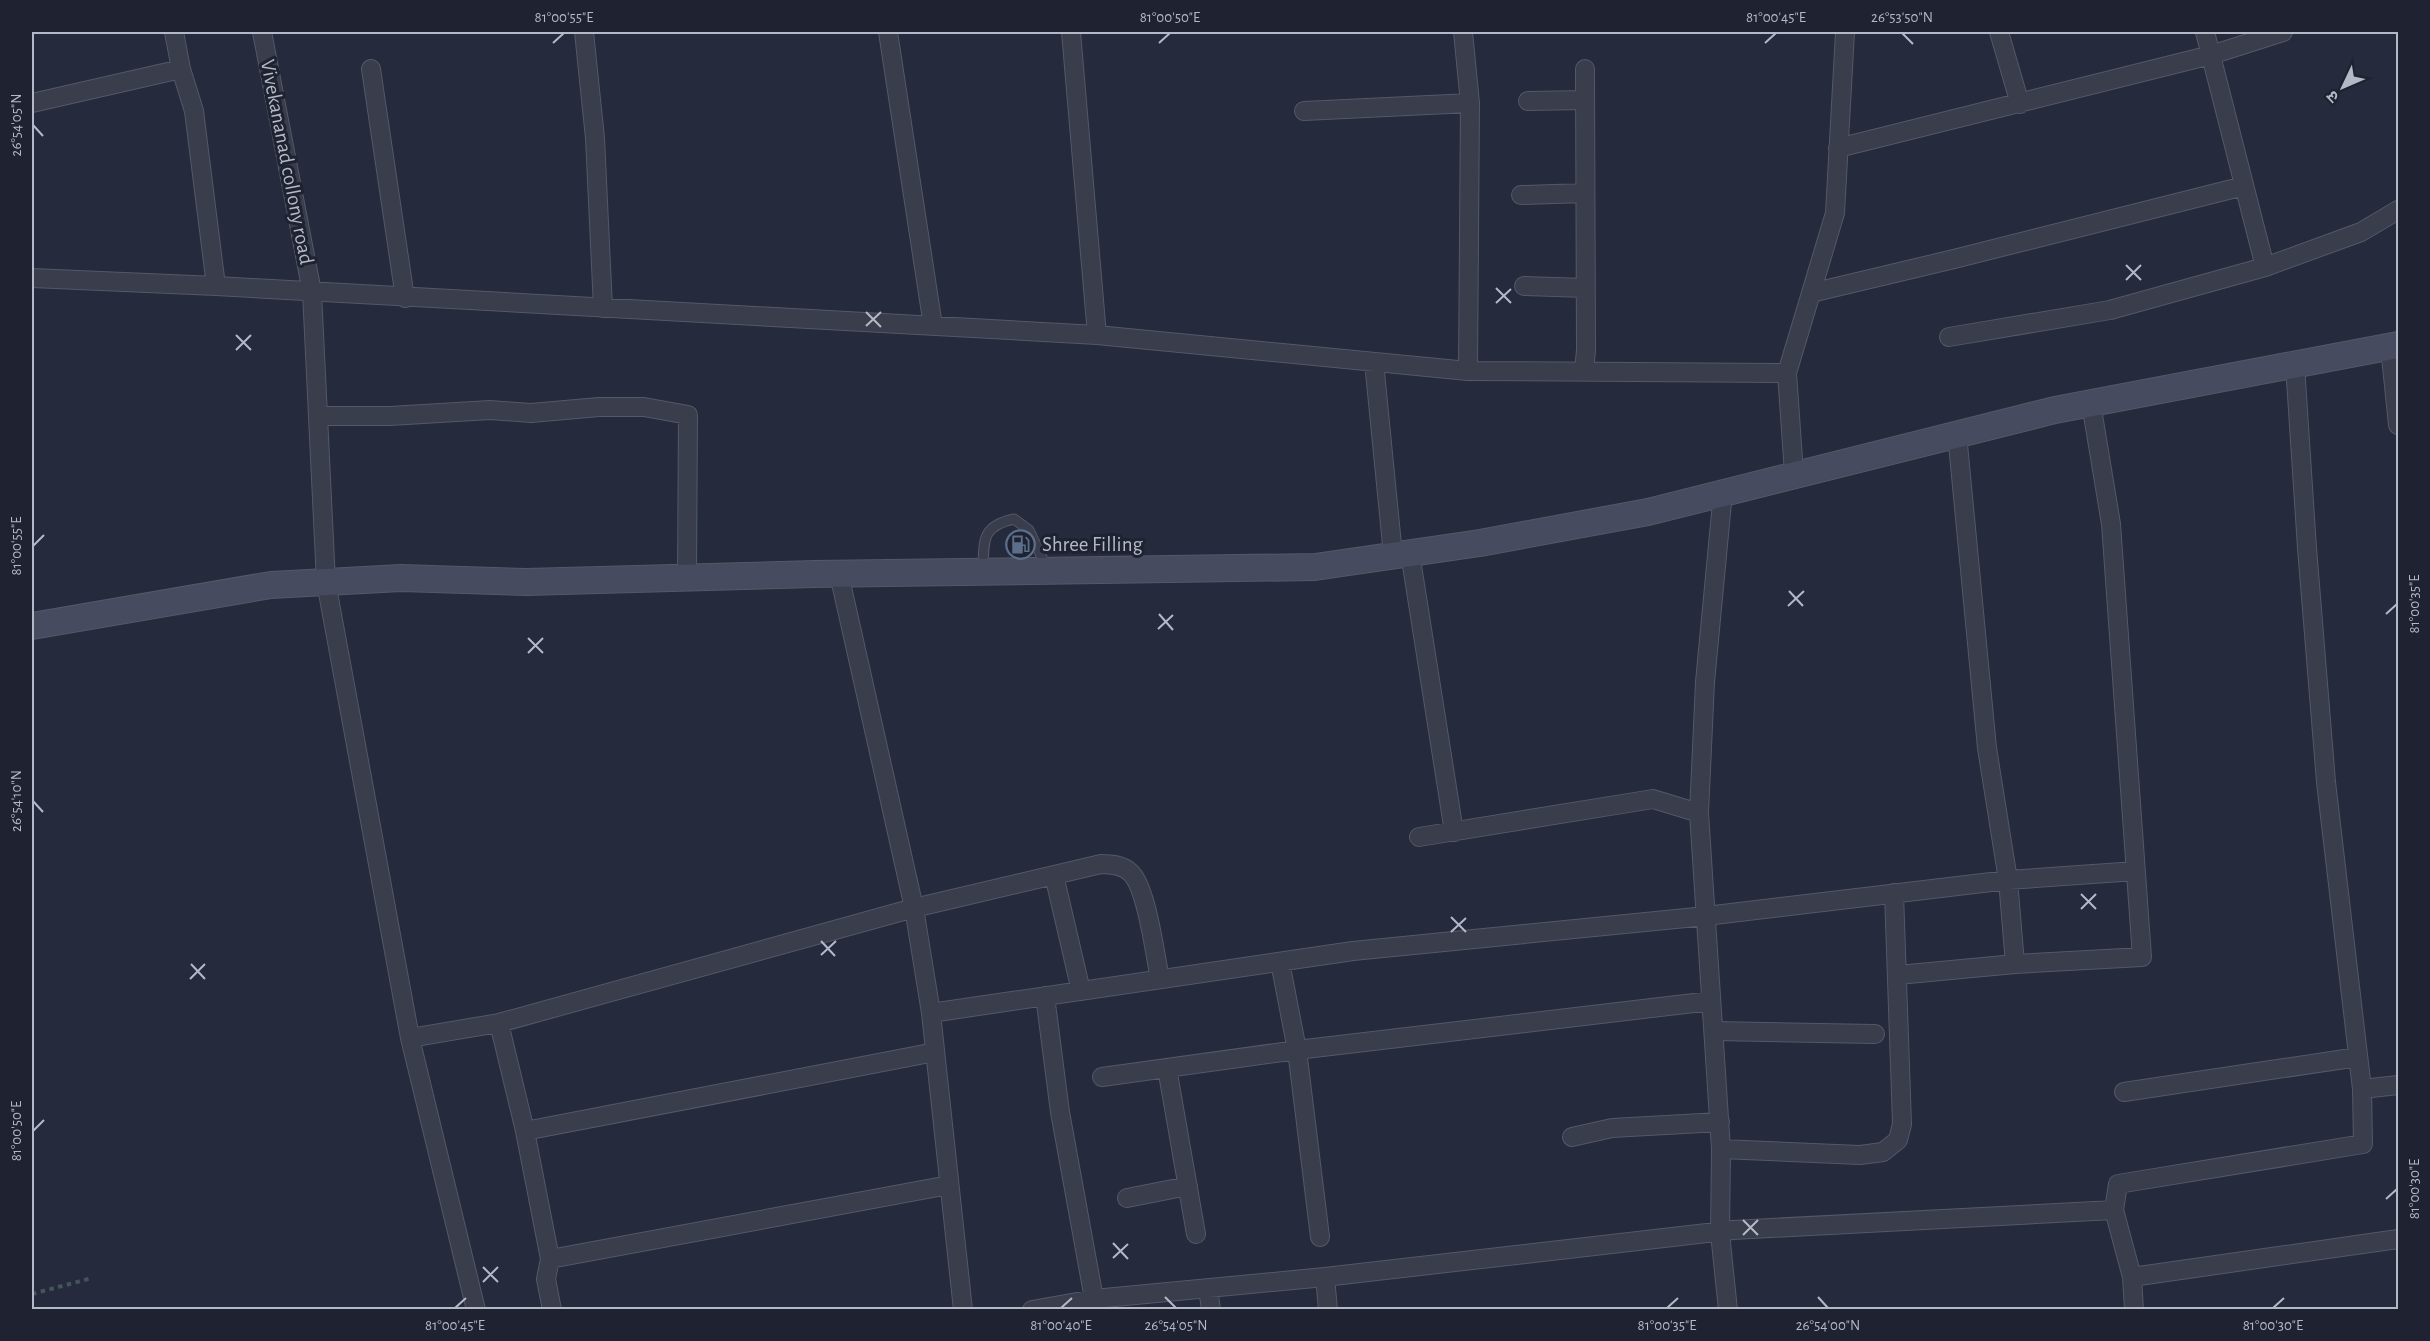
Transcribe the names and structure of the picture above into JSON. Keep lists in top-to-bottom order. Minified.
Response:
{"streets":{"street":["Vivekananad collony road"]},"places":{"fuel station":["Shree Filling"]},"north":"bottom left","coordinates":["81°00'55\"E","81°00'50\"E","81°00'45\"E","26°53'50\"N","26°54'05\"N","81°00'35\"E","26°54'10\"N","81°00'30\"E","81°00'40\"E","26°54'00\"N"]}
